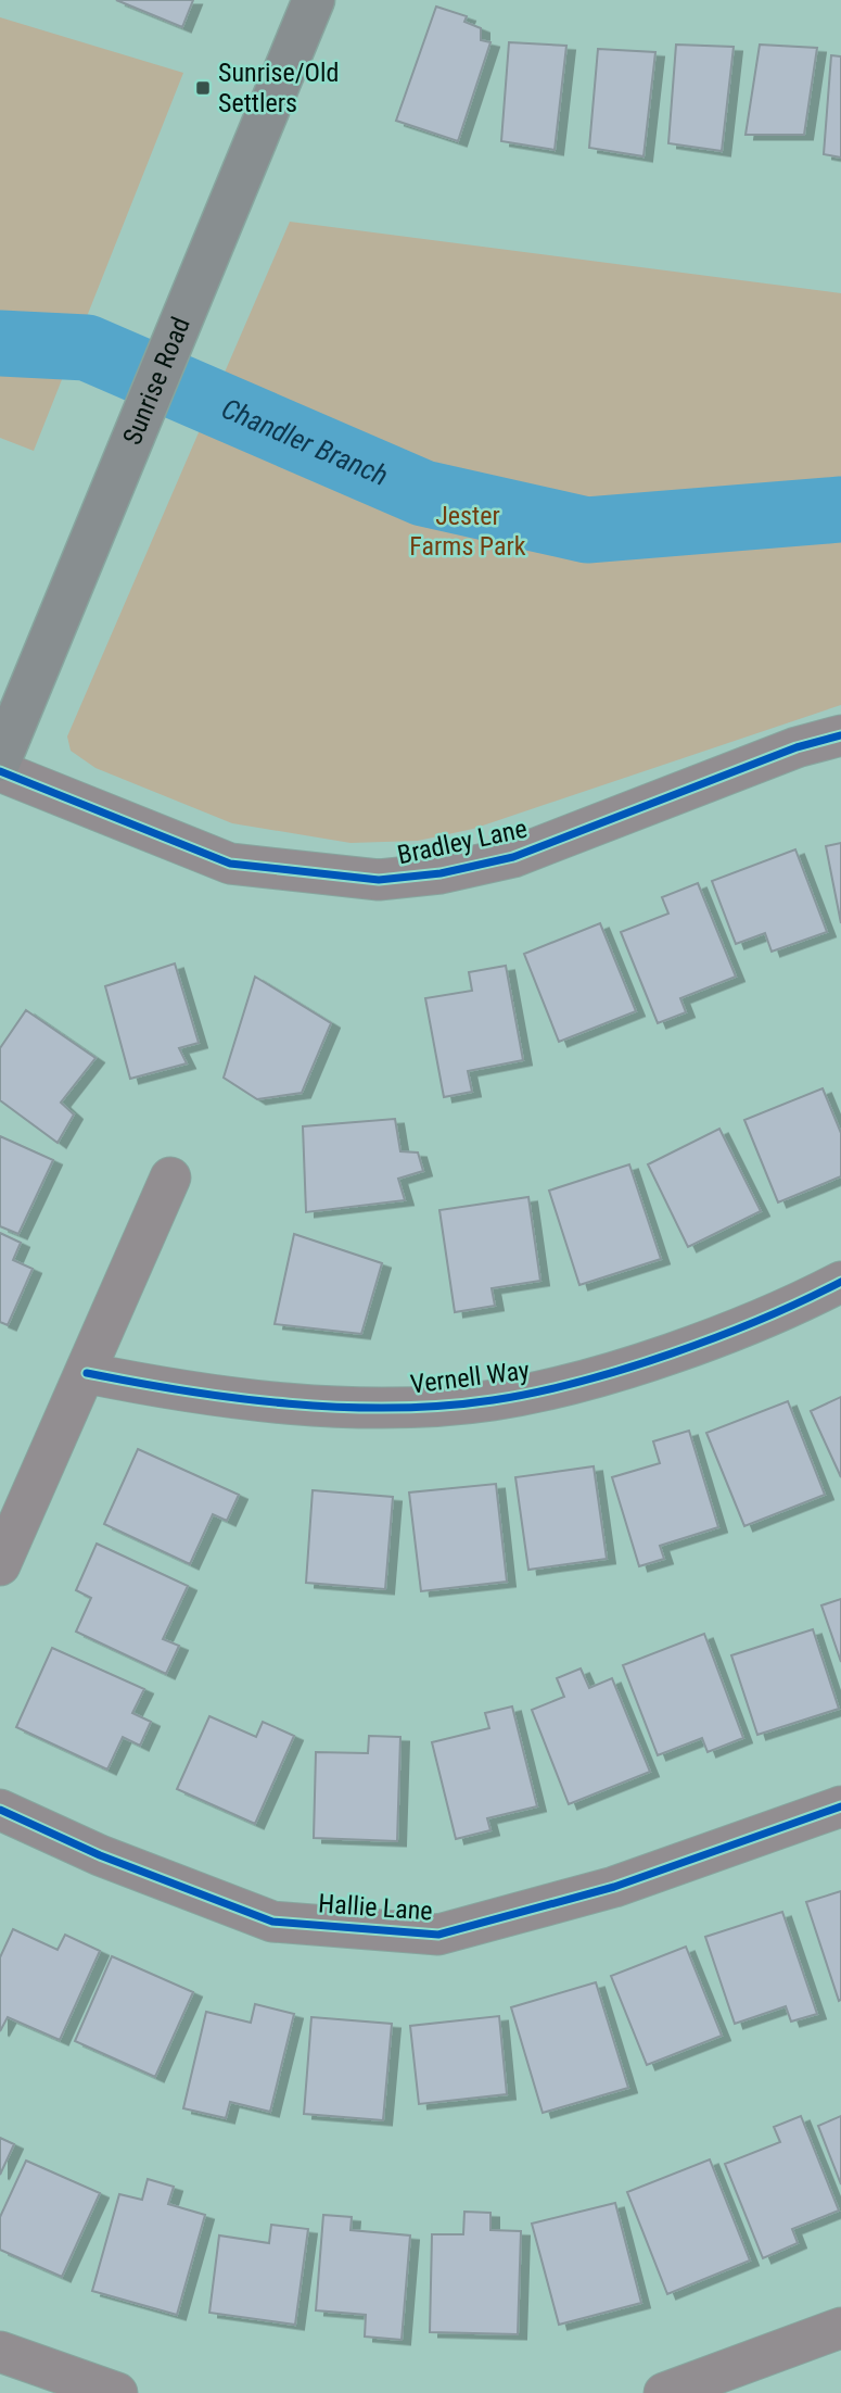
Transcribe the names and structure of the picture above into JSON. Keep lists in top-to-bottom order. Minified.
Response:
{"streets":{"main road":["Sunrise Road"],"street":["Bradley Lane","Vernell Way","Hallie Lane"]},"water":["Chandler Branch"],"parks":["Jester Farms Park"],"places":{"transit":["Sunrise/Old Settlers"]}}
